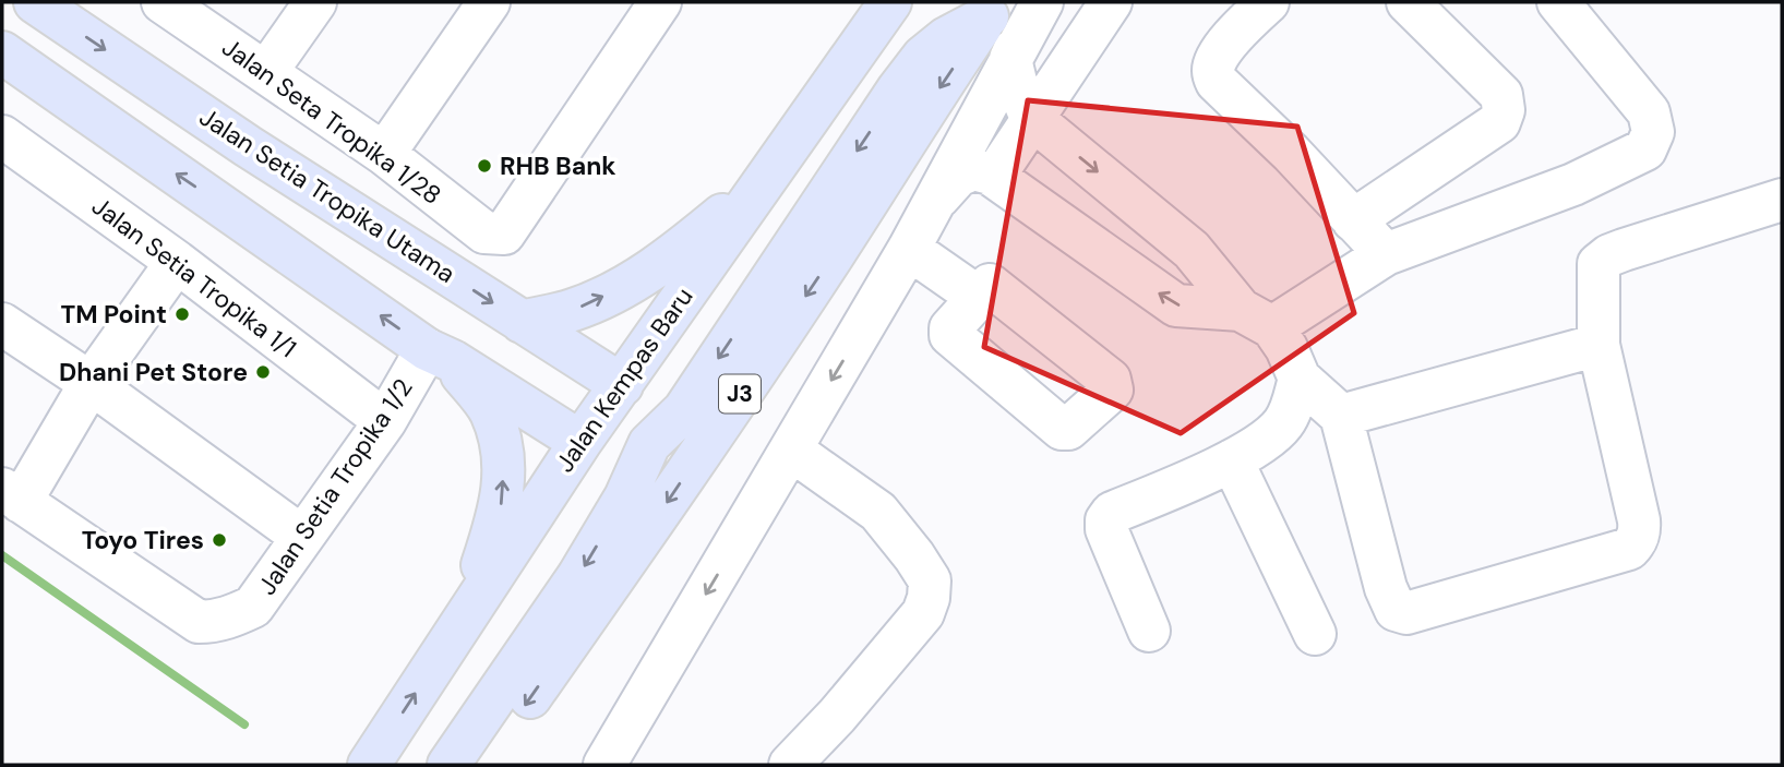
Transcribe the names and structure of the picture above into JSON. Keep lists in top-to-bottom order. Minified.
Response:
{"streets":{"main road":["Jalan Setia Tropika Utama","Jalan Kempas Baru","J3"],"street":["Jalan Seta Tropika 1/28","Jalan Setia Tropika 1/1","Jalan Setia Tropika 1/2"]},"crossings":[["Jalan Setia Tropika Utama","Jalan Kempas Baru"],["Jalan Setia Tropika 1/1","Jalan Setia Tropika 1/2"]],"places":["RHB Bank","TM Point","Dhani Pet Store","Toyo Tires"]}
